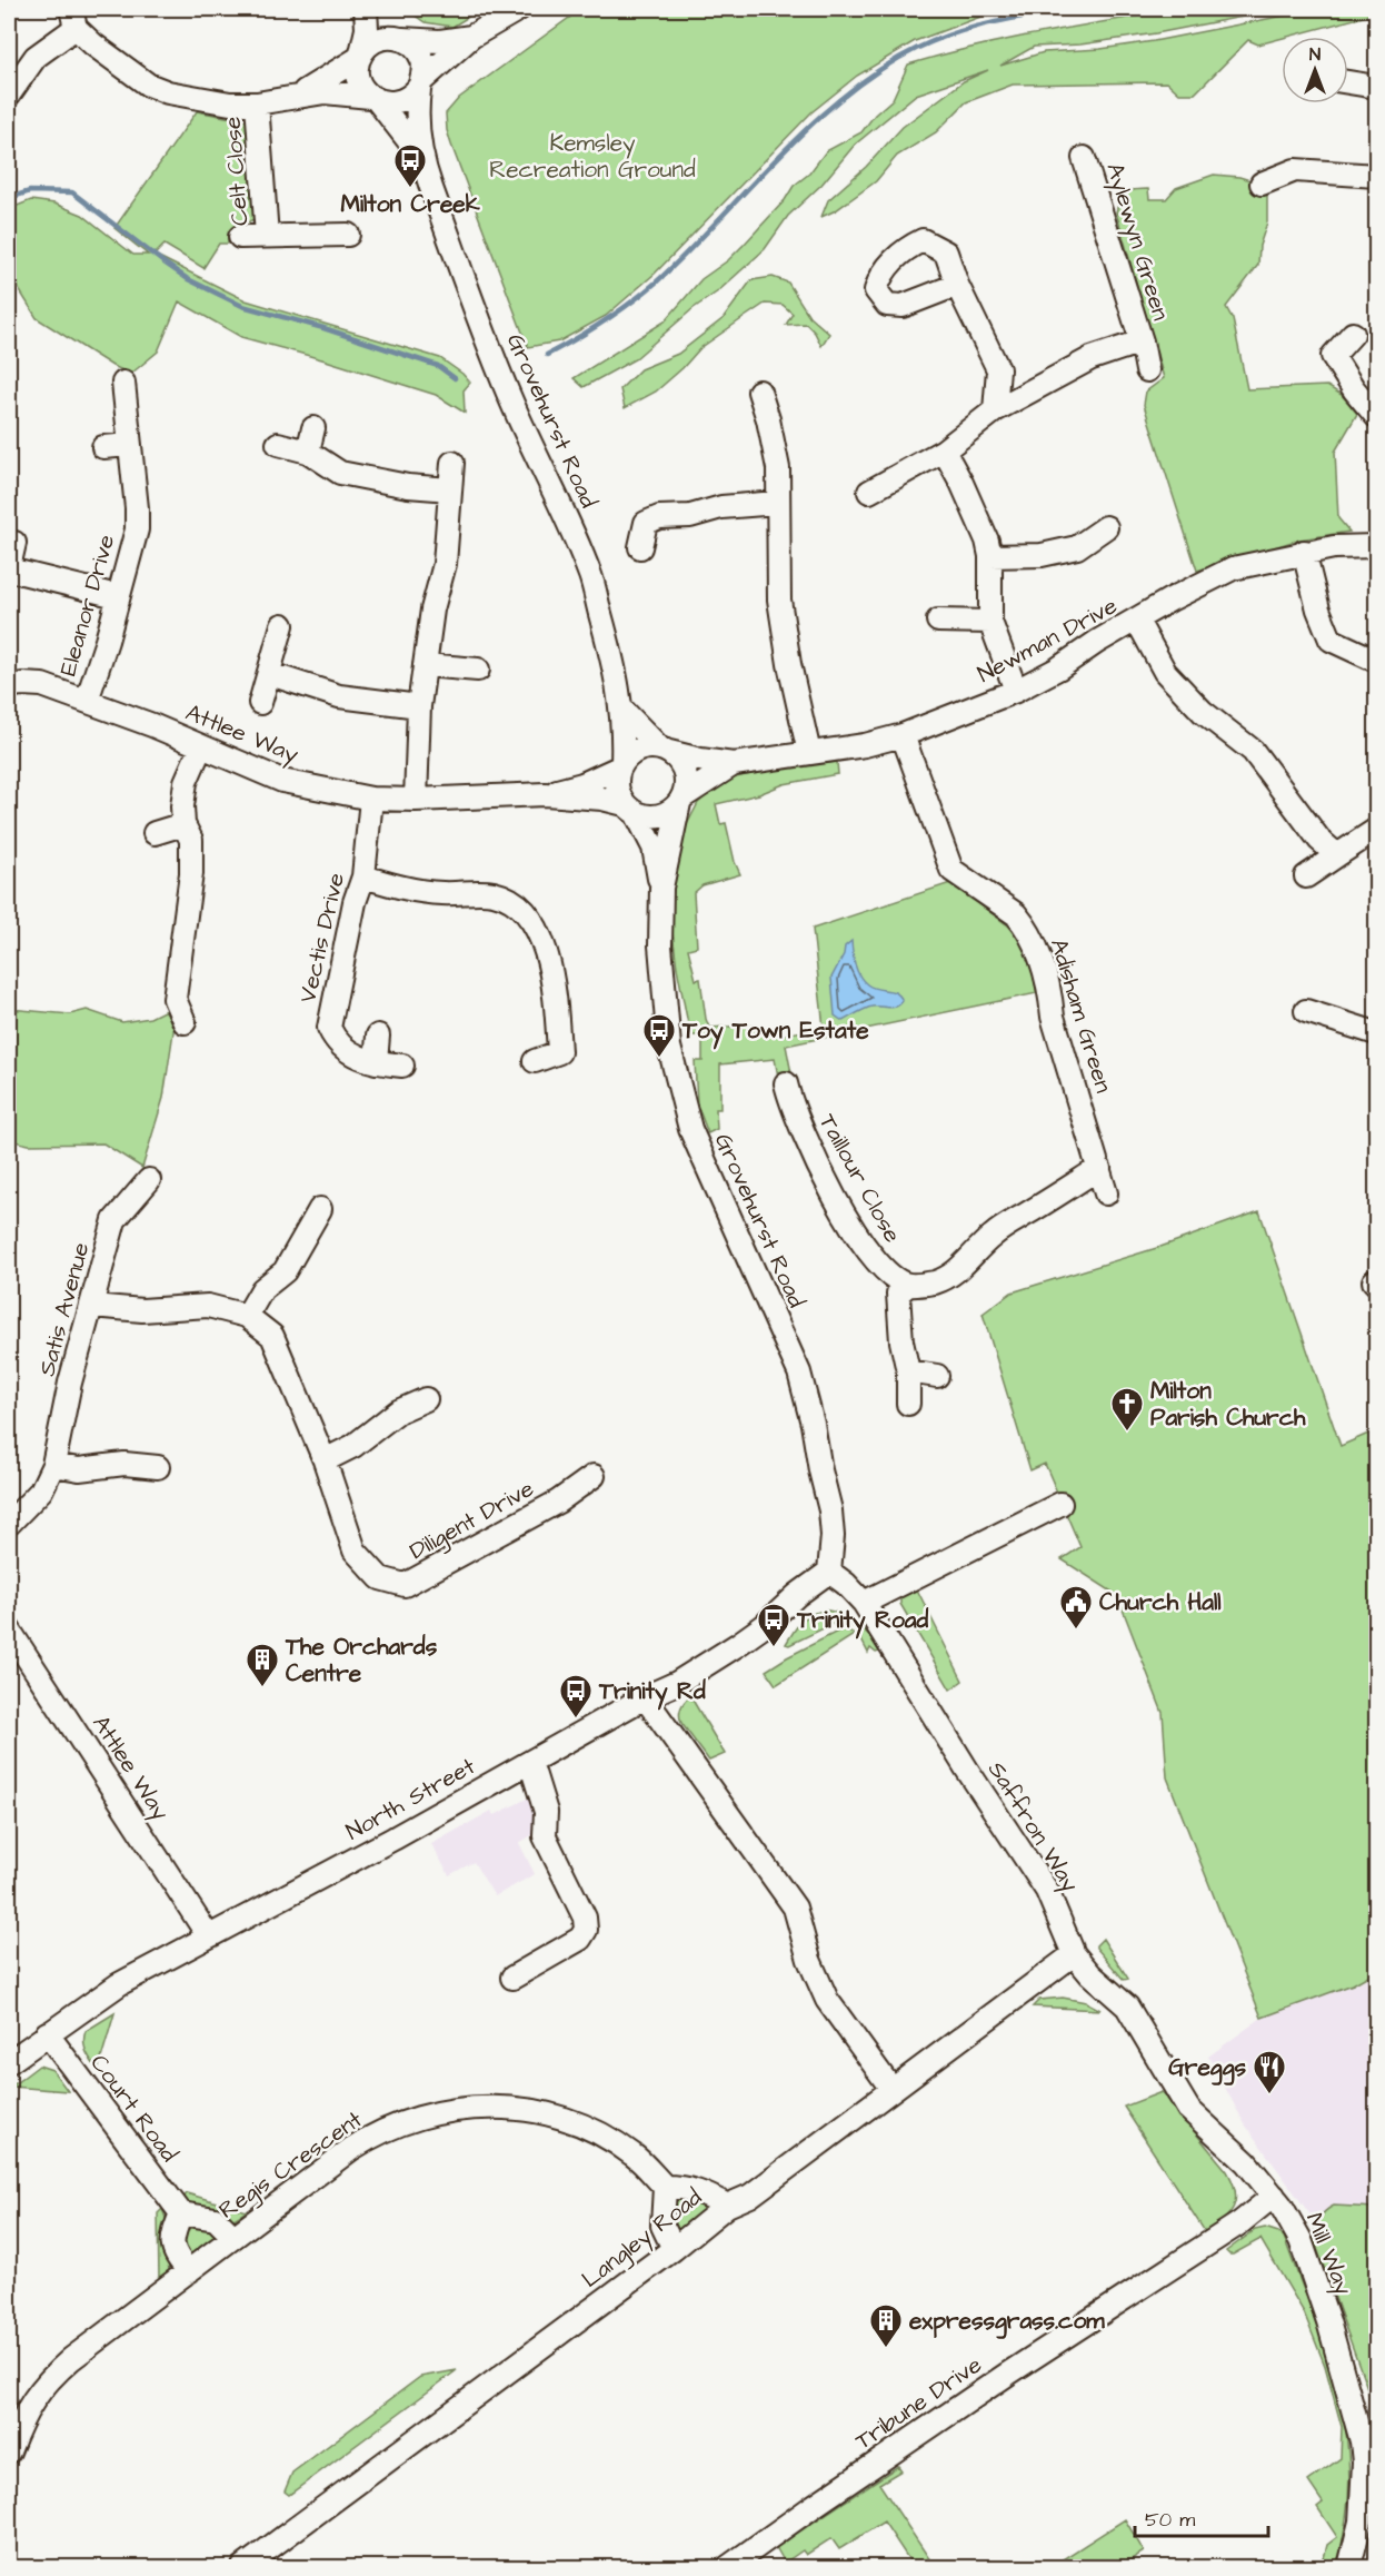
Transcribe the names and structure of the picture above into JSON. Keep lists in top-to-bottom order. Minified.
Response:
{"streets":{"street":["Celt Close","Aylewyn Green","Grovehurst Road","Eleanor Drive","Newman Drive","Attlee Way","Vectis Drive","Adisham Green","Taillour Close","Satis Avenue","Diligent Drive","North Street","Saffron Way","Court Road","Regis Crescent","Langley Road","Mill Way","Tribune Drive"]},"crossings":[["Grovehurst Road","Newman Drive"],["Grovehurst Road","Attlee Way"],["Grovehurst Road","North Street"],["Grovehurst Road","Saffron Way"],["Eleanor Drive","Attlee Way"],["Newman Drive","Attlee Way"],["Newman Drive","Adisham Green"],["Attlee Way","Vectis Drive"],["Attlee Way","North Street"],["Satis Avenue","Diligent Drive"],["North Street","Saffron Way"],["North Street","Court Road"],["Saffron Way","Langley Road"],["Saffron Way","Mill Way"],["Saffron Way","Tribune Drive"],["Mill Way","Tribune Drive"]],"parks":["Kemsley Recreation Ground"],"places":{"bus stop":["Milton Creek","Toy Town Estate","Trinity Road","Trinity Rd"],"church":["Milton Parish Church"],"public building":["Church Hall"],"building":["The Orchards Centre","expressgrass.com"],"restaurant":["Greggs"]},"scale_bar":"50 m","north":"top"}
